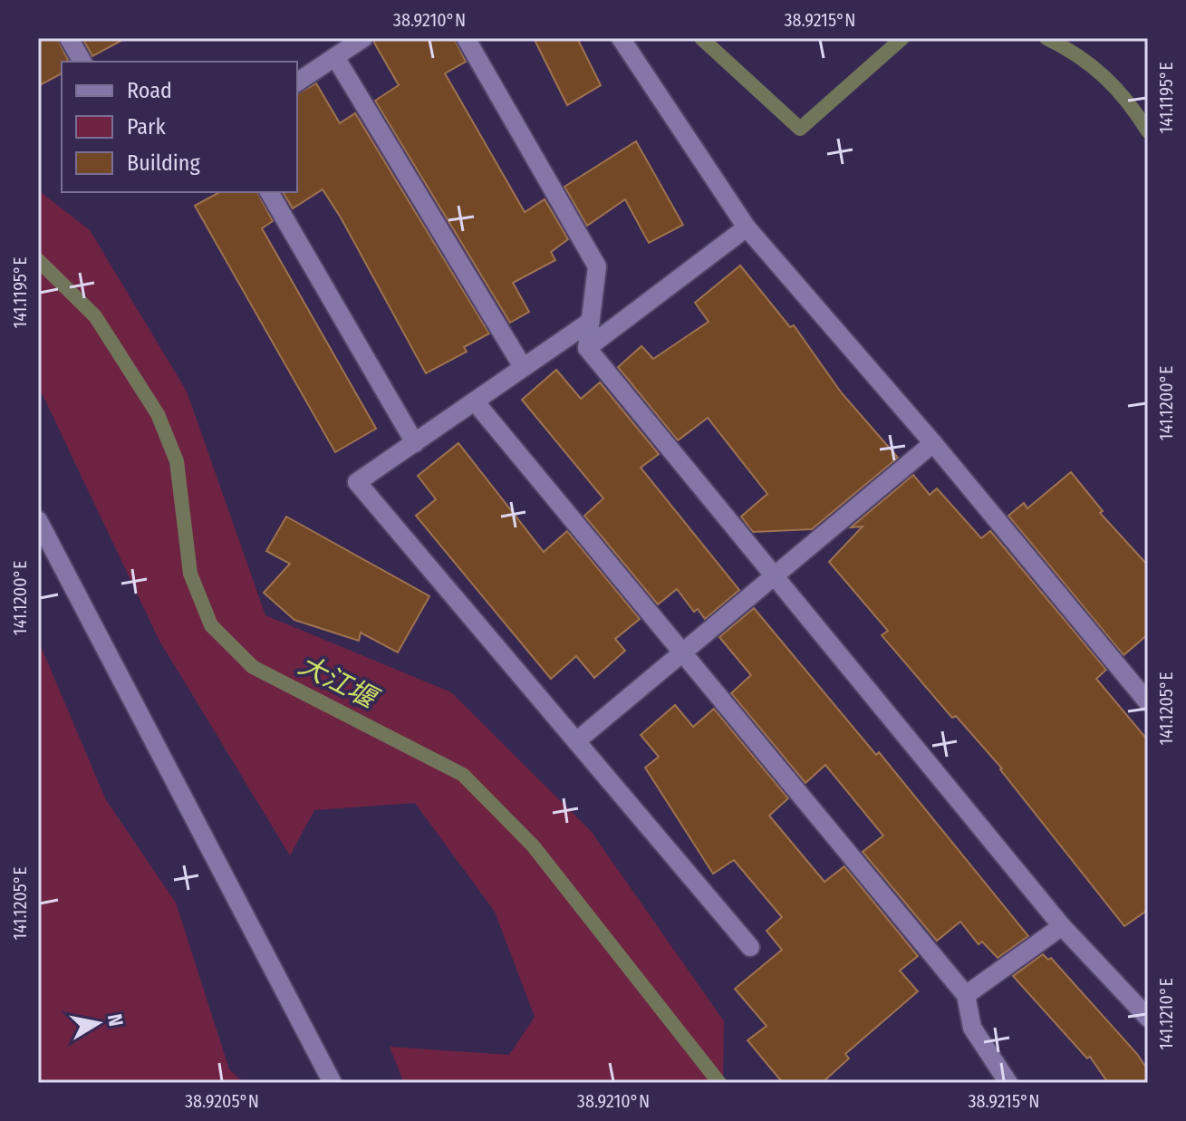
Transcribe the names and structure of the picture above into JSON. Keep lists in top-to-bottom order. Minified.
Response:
{"water":["大江堰"],"legend":["Road","Park","Building"],"north":"right","coordinates":["38.9210°N","38.9215°N","141.1195°E","141.1200°E","141.1205°E","141.1210°E","38.9205°N"]}
